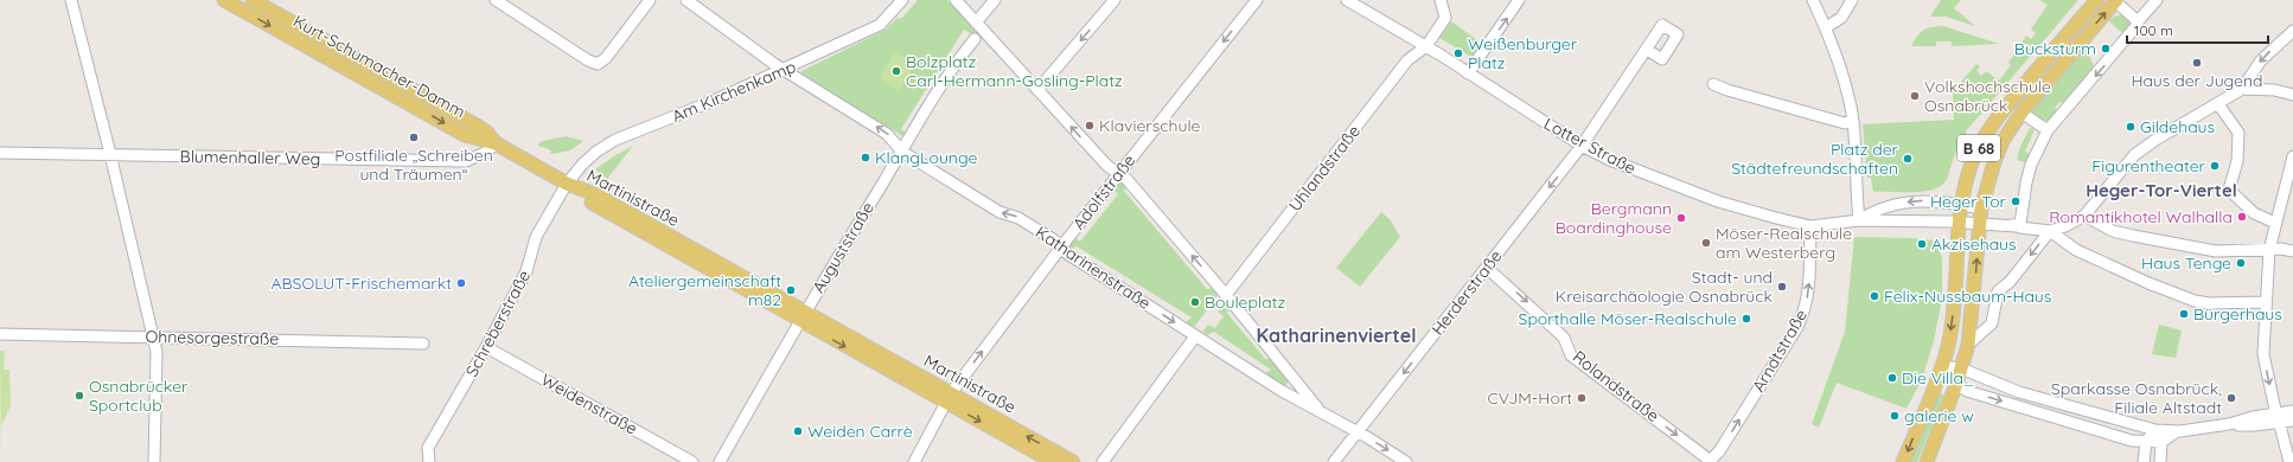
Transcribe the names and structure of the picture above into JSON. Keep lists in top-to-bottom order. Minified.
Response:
{"streets":{"main road":["Kurt-Schumacher-Damm","B 68","Martinistraße"],"street":["Am Kirchenkamp","Lotter Straße","Blumenhaller Weg","Uhlandstraße","Adolfstraße","Auguststraße","Katharinenstraße","Herderstraße","Schreberstraße","Ohnesorgestraße","Arndtstraße","Rolandstraße","Weidenstraße"]},"crossings":[["Kurt-Schumacher-Damm","Am Kirchenkamp"],["Kurt-Schumacher-Damm","Blumenhaller Weg"],["Kurt-Schumacher-Damm","Martinistraße"],["Kurt-Schumacher-Damm","Schreberstraße"],["Am Kirchenkamp","Martinistraße"],["Am Kirchenkamp","Katharinenstraße"],["Am Kirchenkamp","Schreberstraße"],["Lotter Straße","B 68"],["Lotter Straße","Uhlandstraße"],["Lotter Straße","Herderstraße"],["Lotter Straße","Arndtstraße"],["Adolfstraße","Martinistraße"],["Adolfstraße","Katharinenstraße"],["Martinistraße","Auguststraße"],["Martinistraße","Schreberstraße"],["Auguststraße","Katharinenstraße"],["Katharinenstraße","Herderstraße"],["Herderstraße","Rolandstraße"],["Schreberstraße","Weidenstraße"],["Arndtstraße","Rolandstraße"]],"one_way":["Herderstraße","Arndtstraße","Rolandstraße"],"districts":["Heger-Tor-Viertel","Katharinenviertel"],"places":["Bucksturm","Weißenburger Platz","Haus der Jugend","Bolzplatz Carl-Hermann-Gosling-Platz","Volkshochschule Osnabrück","Klavierschule","Gildehaus","Postfiliale „Schreiben und Träumen“","KlangLounge","Platz der Städtefreundschaften","Figurentheater","Heger Tor","Romantikhotel Walhalla","Bergmann Boardinghouse","Möser-Realschule am Westerberg","Akzisehaus","Haus Tenge","ABSOLUT-Frischemarkt","Stadt- und Kreisarchäologie Osnabrück","Ateliergemeinschaft m82","Felix-Nussbaum-Haus","Bouleplatz","Bürgerhaus","Sporthalle Möser-Realschule","Die Villa_","Osnabrücker Sportclub","CVJM-Hort","Sparkasse Osnabrück, Filiale Altstadt","galerie w","Weiden Carrè"],"scale_bar":"100 m"}
